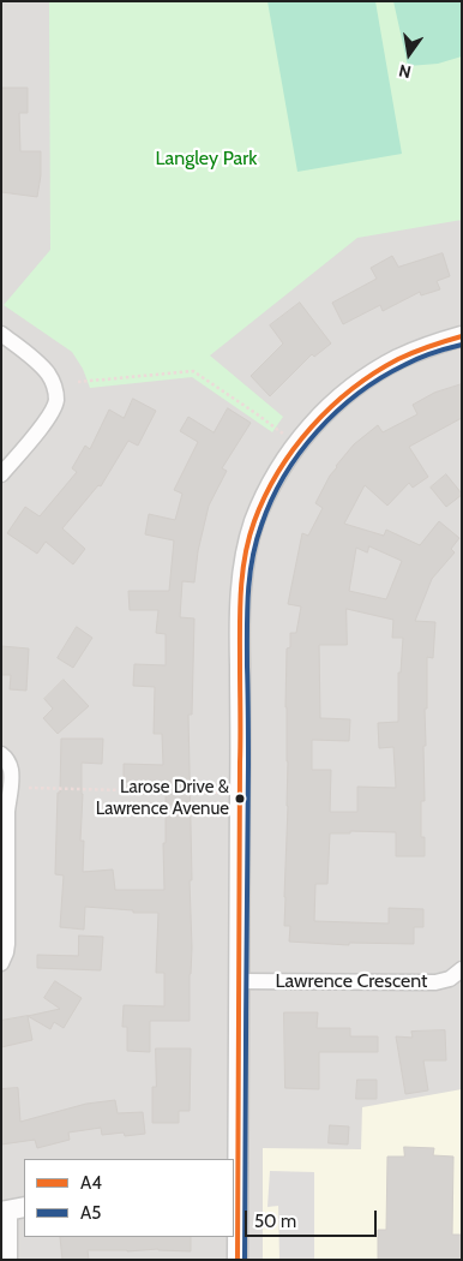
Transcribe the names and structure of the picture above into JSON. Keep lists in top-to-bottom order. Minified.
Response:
{"streets":{"street":["Lawrence Crescent"]},"parks":["Langley Park"],"places":["Larose Drive & Lawrence Avenue"],"lines":["transit line A4","transit line A5"],"legend":["A4","A5"],"scale_bar":"50 m","north":"bottom"}
